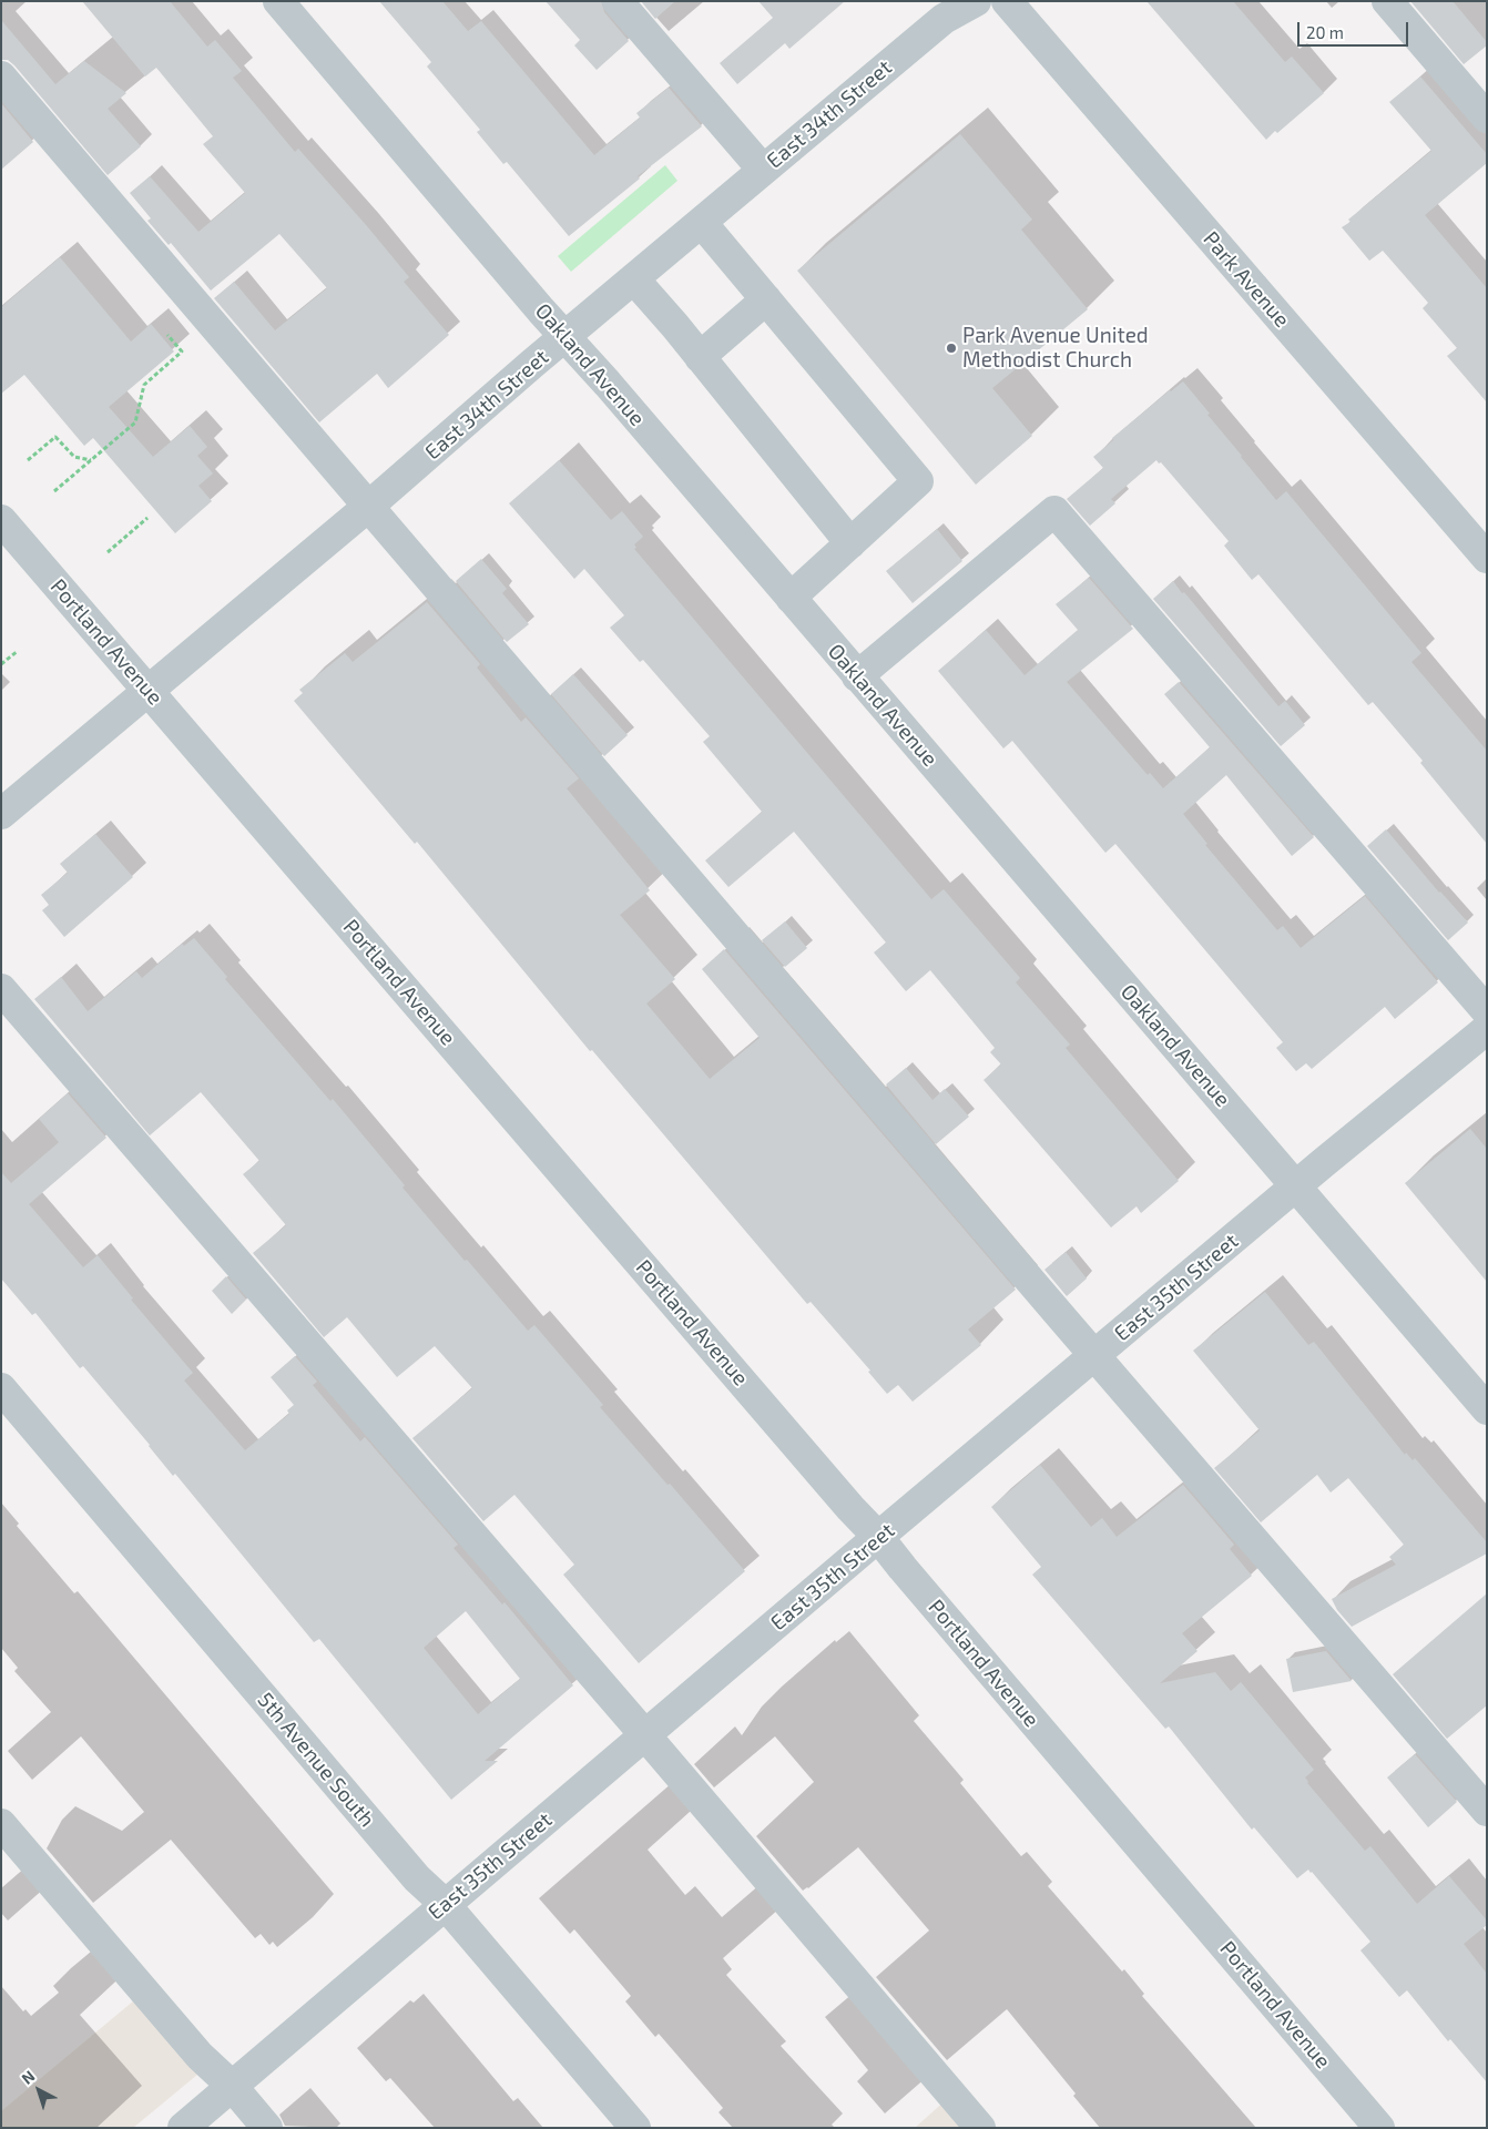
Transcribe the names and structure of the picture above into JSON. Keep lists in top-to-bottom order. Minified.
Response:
{"streets":{"street":["East 34th Street","Park Avenue","Oakland Avenue","Portland Avenue","East 35th Street","5th Avenue South"]},"crossings":[["East 34th Street","Oakland Avenue"],["East 34th Street","Portland Avenue"],["Oakland Avenue","East 35th Street"],["Portland Avenue","East 35th Street"],["East 35th Street","5th Avenue South"]],"places":["Park Avenue United Methodist Church"],"scale_bar":"20 m","north":"top left"}
